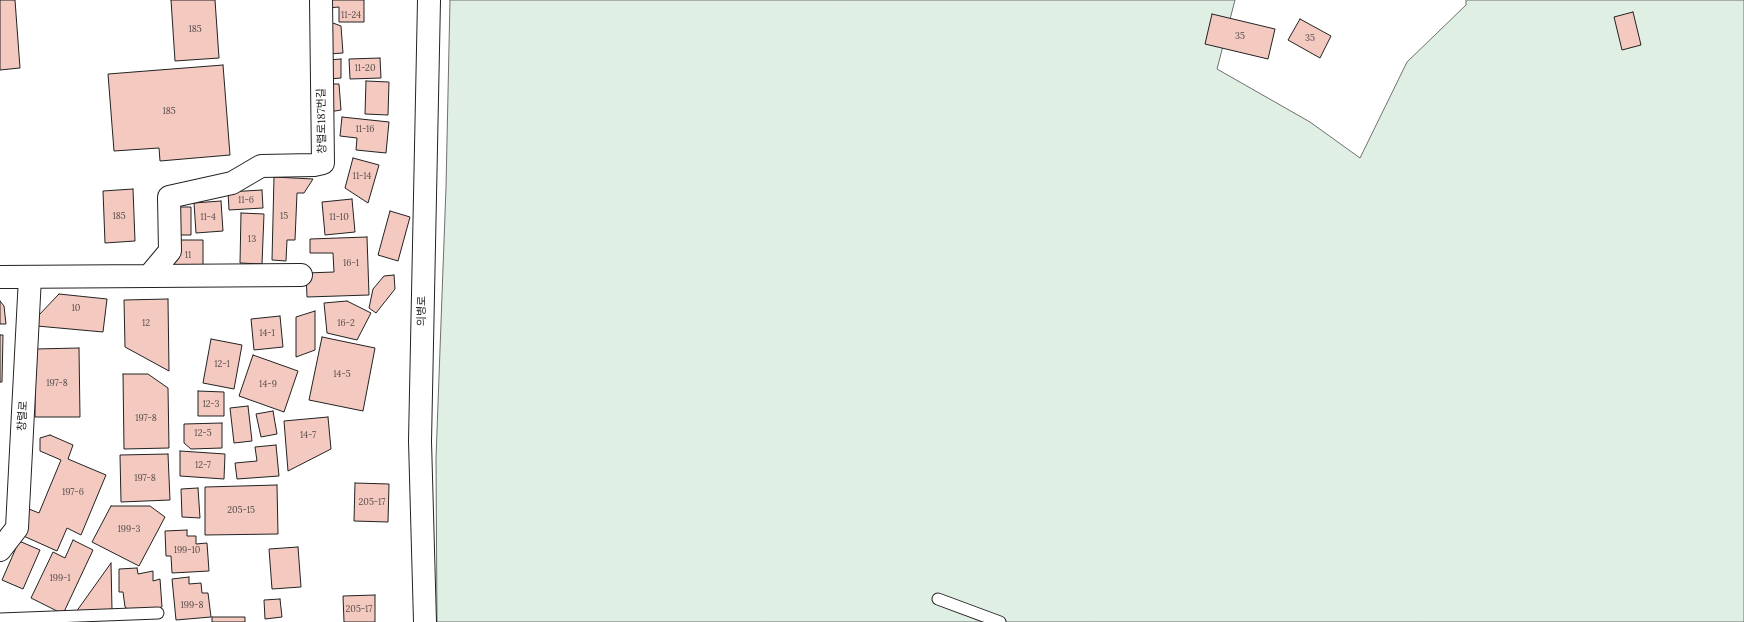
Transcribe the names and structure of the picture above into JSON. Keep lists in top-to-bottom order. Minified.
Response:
{"streets":{"street":["창렬로187번길","의병로","창렬로"]},"house_numbers":["11-24","185","35","35","11-20","185","11-16","11-14","11-6","185","15","11-4","11-10","13","11","16-1","10","12","16-2","14-1","12-1","14-5","197-8","14-9","12-3","197-8","12-5","14-7","12-7","197-8","197-6","205-17","205-15","199-3","199-10","199-1","199-8","205-17"]}
